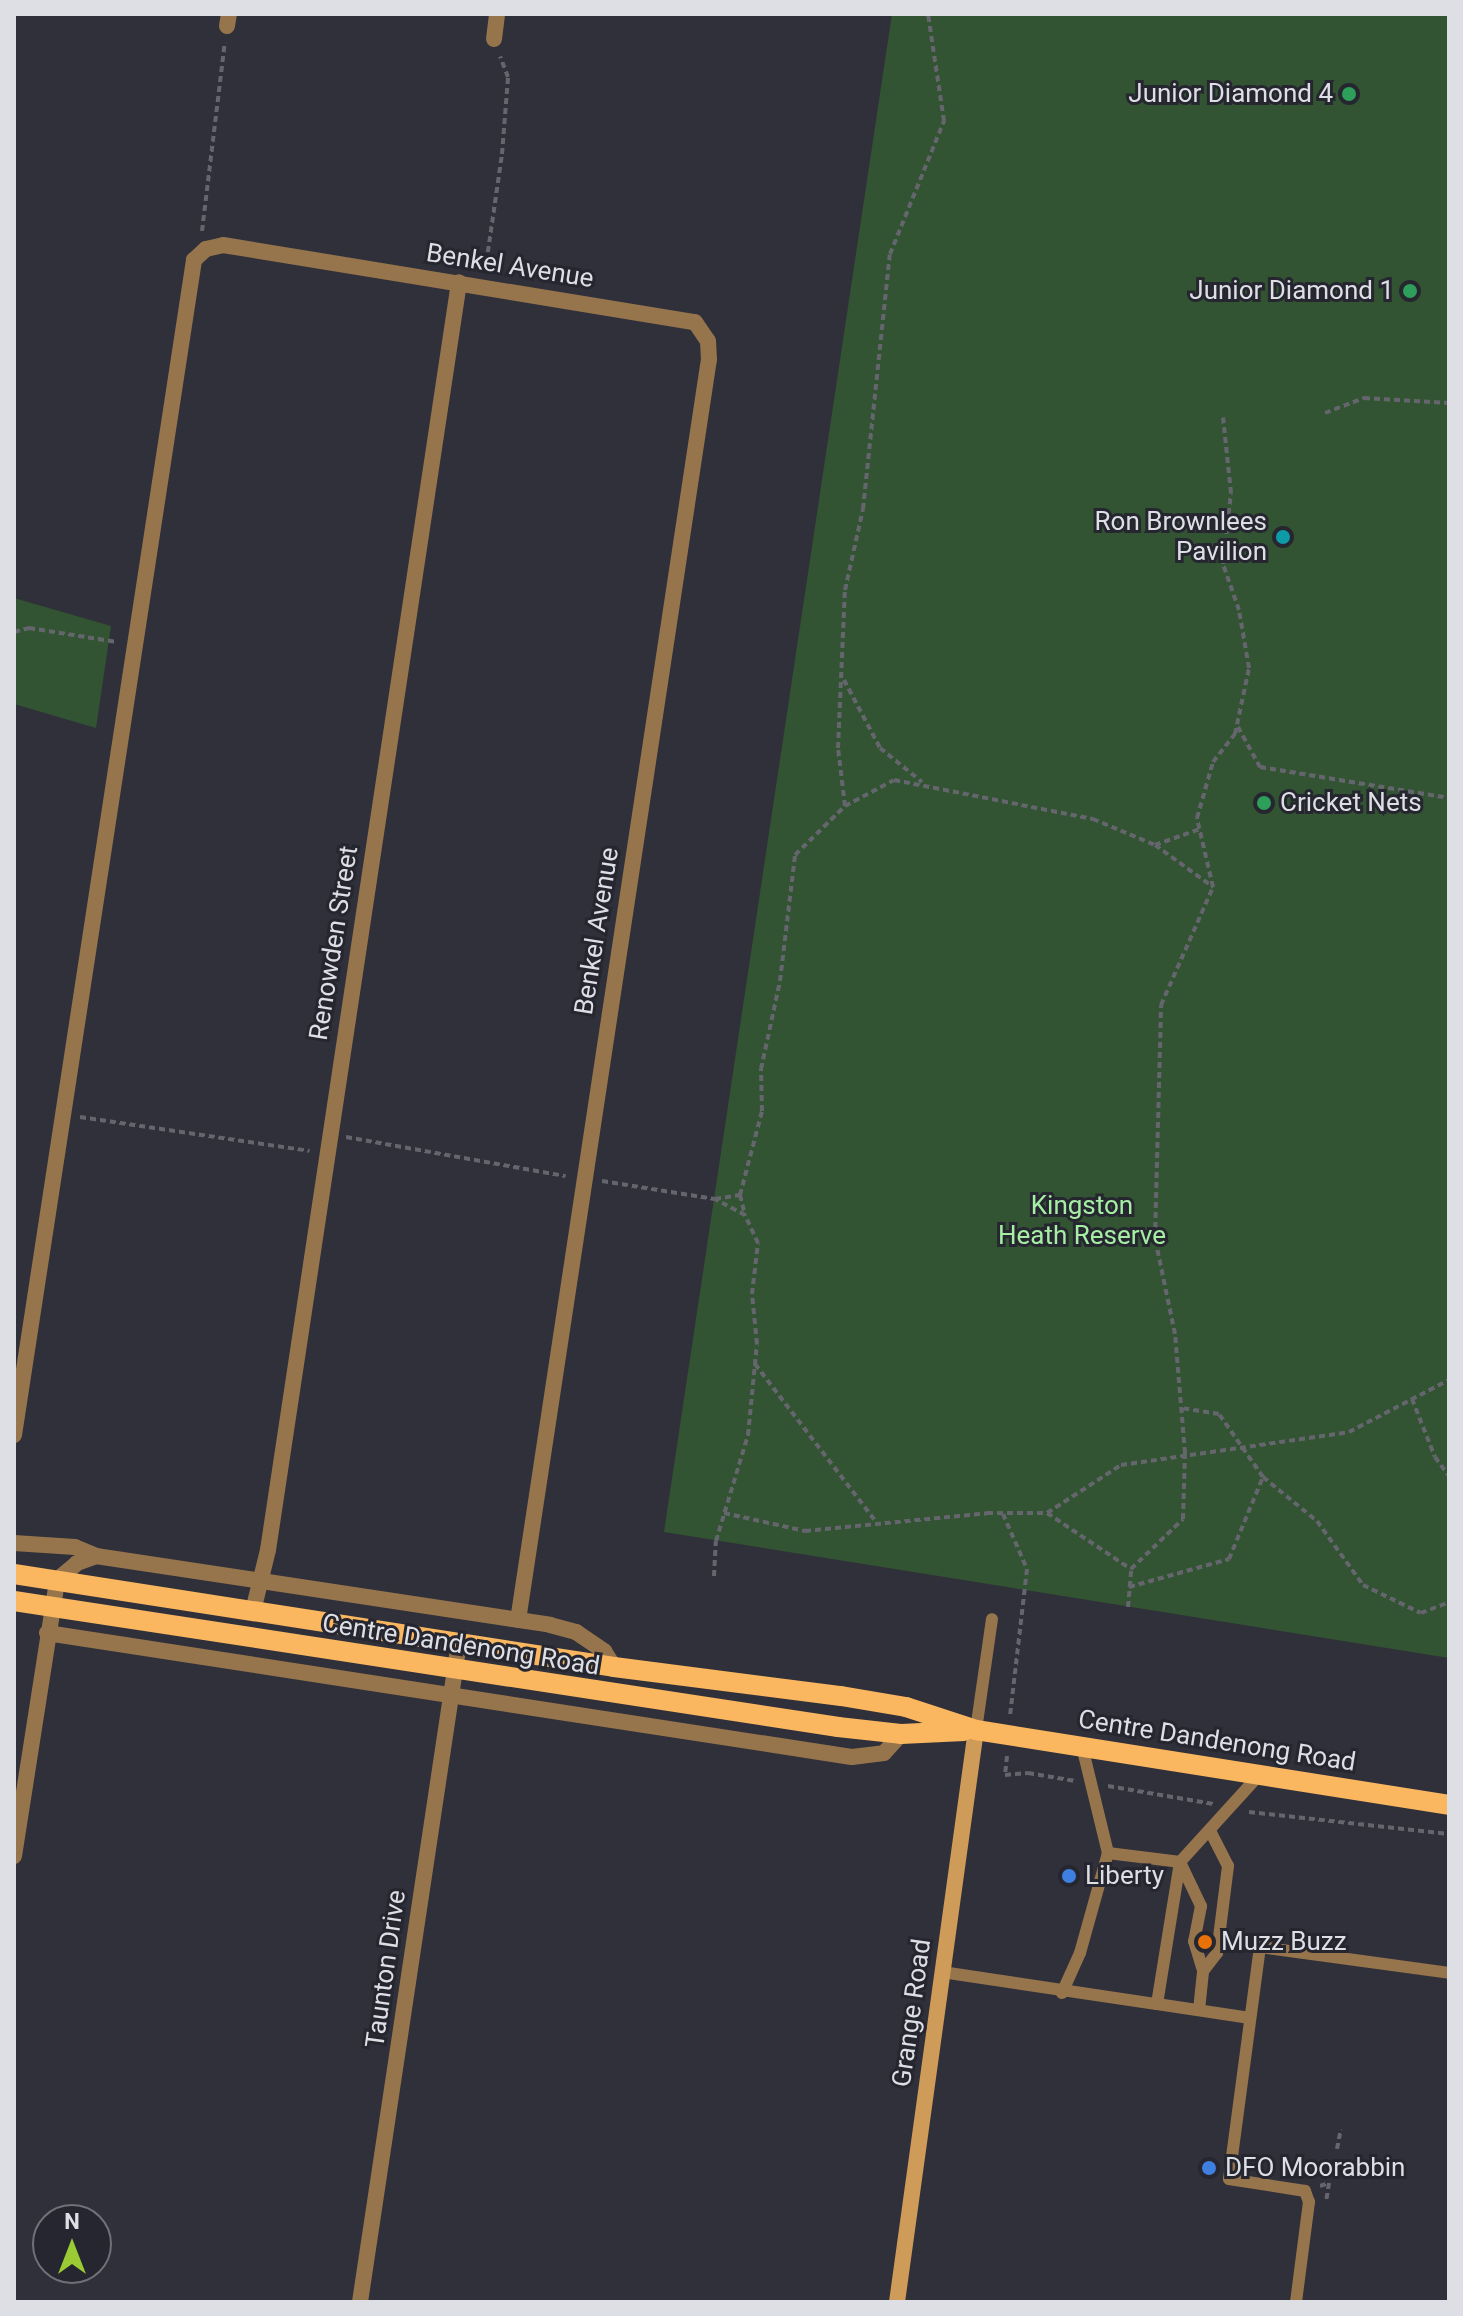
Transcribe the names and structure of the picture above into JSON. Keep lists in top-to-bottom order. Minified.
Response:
{"streets":{"main road":["Centre Dandenong Road","Grange Road"],"street":["Benkel Avenue","Renowden Street","Taunton Drive"]},"crossings":[["Benkel Avenue","Renowden Street"],["Benkel Avenue","Centre Dandenong Road"],["Renowden Street","Centre Dandenong Road"],["Centre Dandenong Road","Taunton Drive"],["Centre Dandenong Road","Grange Road"]],"parks":["Kingston Heath Reserve"],"places":["Junior Diamond 4","Junior Diamond 1","Ron Brownlees Pavilion","Cricket Nets","Liberty","Muzz Buzz","DFO Moorabbin"],"north":"top"}
